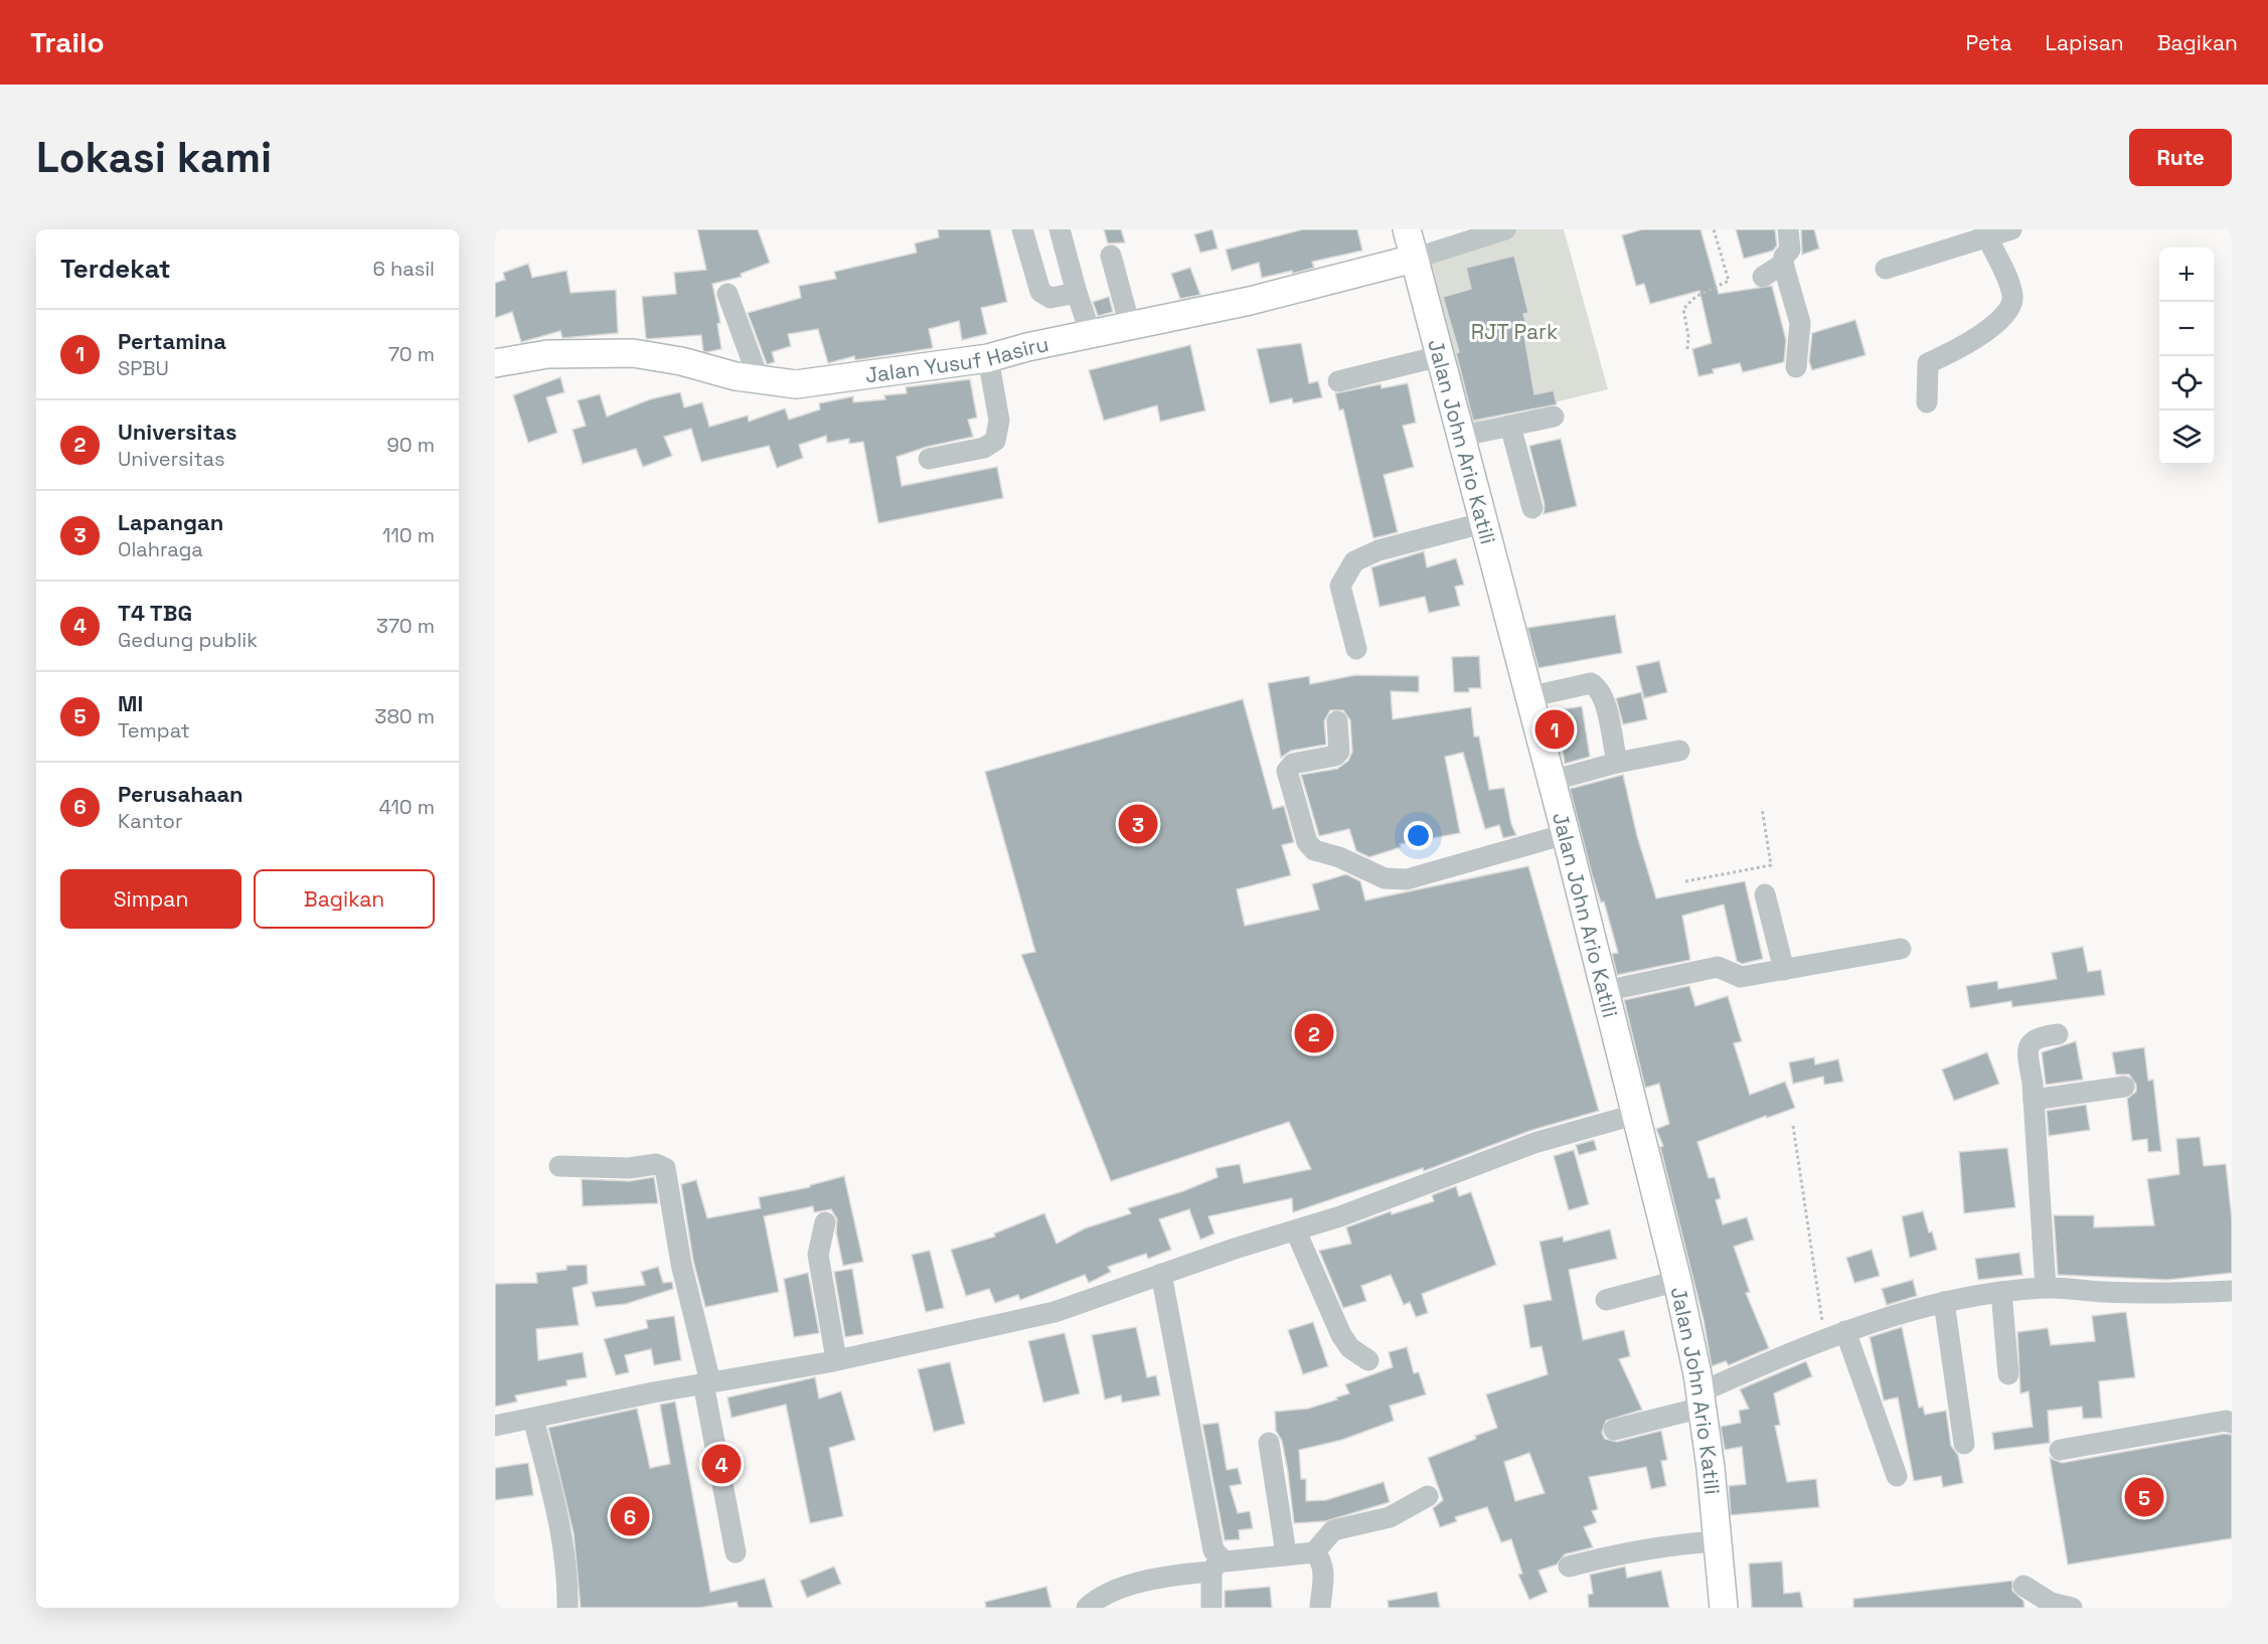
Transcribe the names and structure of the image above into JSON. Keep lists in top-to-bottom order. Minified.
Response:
{"streets":{"main road":["Jalan Yusuf Hasiru","Jalan John Ario Katili"]},"crossings":[["Jalan Yusuf Hasiru","Jalan John Ario Katili"]],"parks":["RJT Park"],"page":{"header":"Trailo","nav":["Peta","Lapisan","Bagikan"],"buttons":["Rute",["Simpan","Bagikan"]],"title":"Lokasi kami","heading":["Terdekat","6 hasil"],"map_buttons":["+","−"],"list":[{"mark":"1","name":"Pertamina","note":"SPBU","value":"70 m"},{"mark":"2","name":"Universitas","note":"Universitas","value":"90 m"},{"mark":"3","name":"Lapangan","note":"Olahraga","value":"110 m"},{"mark":"4","name":"T4 TBG","note":"Gedung publik","value":"370 m"},{"mark":"5","name":"MI","note":"Tempat","value":"380 m"},{"mark":"6","name":"Perusahaan","note":"Kantor","value":"410 m"}],"pins":["1","3","2","4","5","6"]}}
